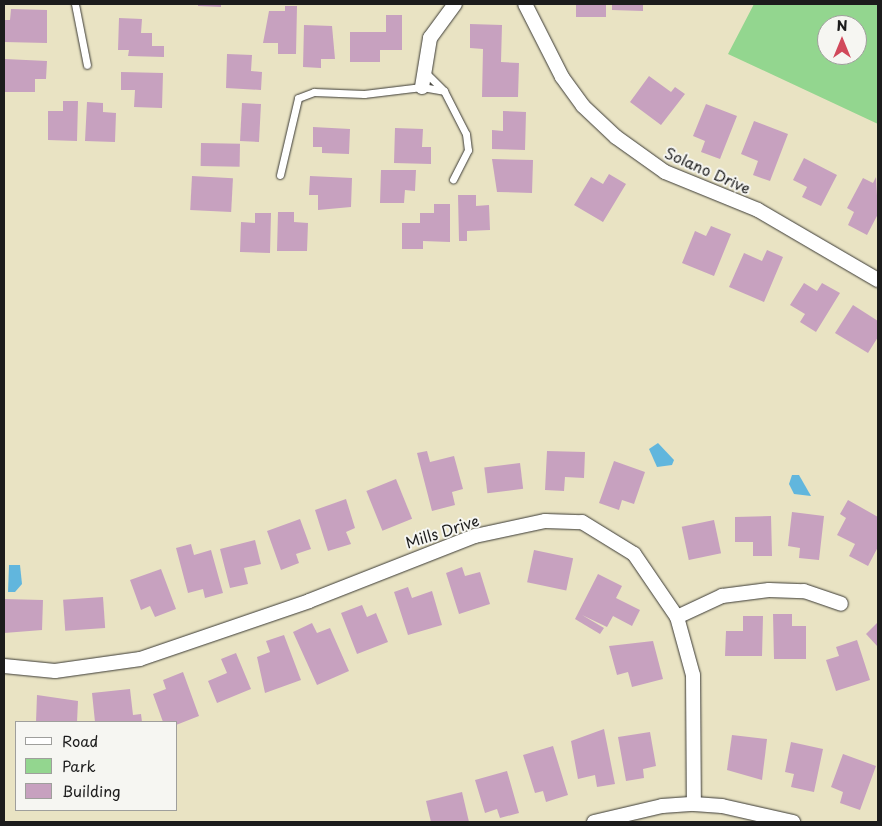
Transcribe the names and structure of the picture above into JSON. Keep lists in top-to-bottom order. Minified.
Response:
{"streets":{"street":["Solano Drive","Mills Drive"]},"legend":["Road","Park","Building"],"north":"top"}
